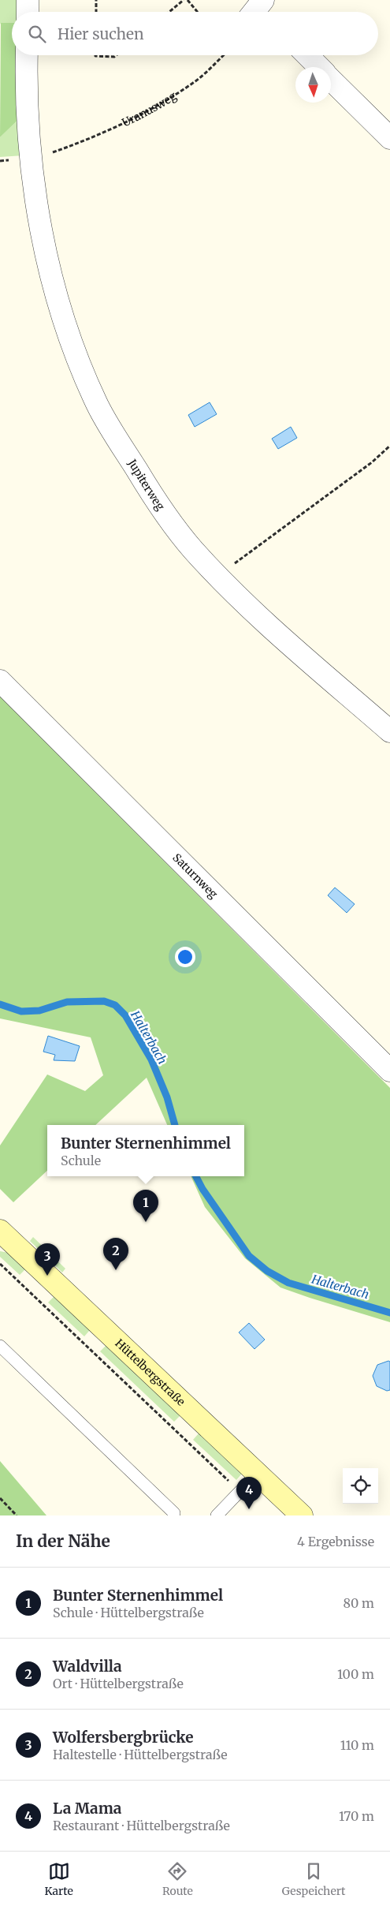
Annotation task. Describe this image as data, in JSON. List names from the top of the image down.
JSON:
{
  "streets": {
    "main road": ["Hüttelbergstraße"],
    "street": ["Jupiterweg", "Saturnweg"],
    "path": ["Uranusweg"]
  },
  "water": ["Halterbach"],
  "north": "bottom",
  "page": {
    "search": "Hier suchen",
    "popup": ["Bunter Sternenhimmel", "Schule"],
    "pins": [
      "1",
      "2",
      "3",
      "4"
    ],
    "heading": ["In der Nähe", "4 Ergebnisse"],
    "list": [
      {
        "mark": "1",
        "name": "Bunter Sternenhimmel",
        "note": "Schule · Hüttelbergstraße",
        "value": "80 m"
      },
      {
        "mark": "2",
        "name": "Waldvilla",
        "note": "Ort · Hüttelbergstraße",
        "value": "100 m"
      },
      {
        "mark": "3",
        "name": "Wolfersbergbrücke",
        "note": "Haltestelle · Hüttelbergstraße",
        "value": "110 m"
      },
      {
        "mark": "4",
        "name": "La Mama",
        "note": "Restaurant · Hüttelbergstraße",
        "value": "170 m"
      }
    ],
    "nav": ["Karte", "Route", "Gespeichert"]
  }
}
